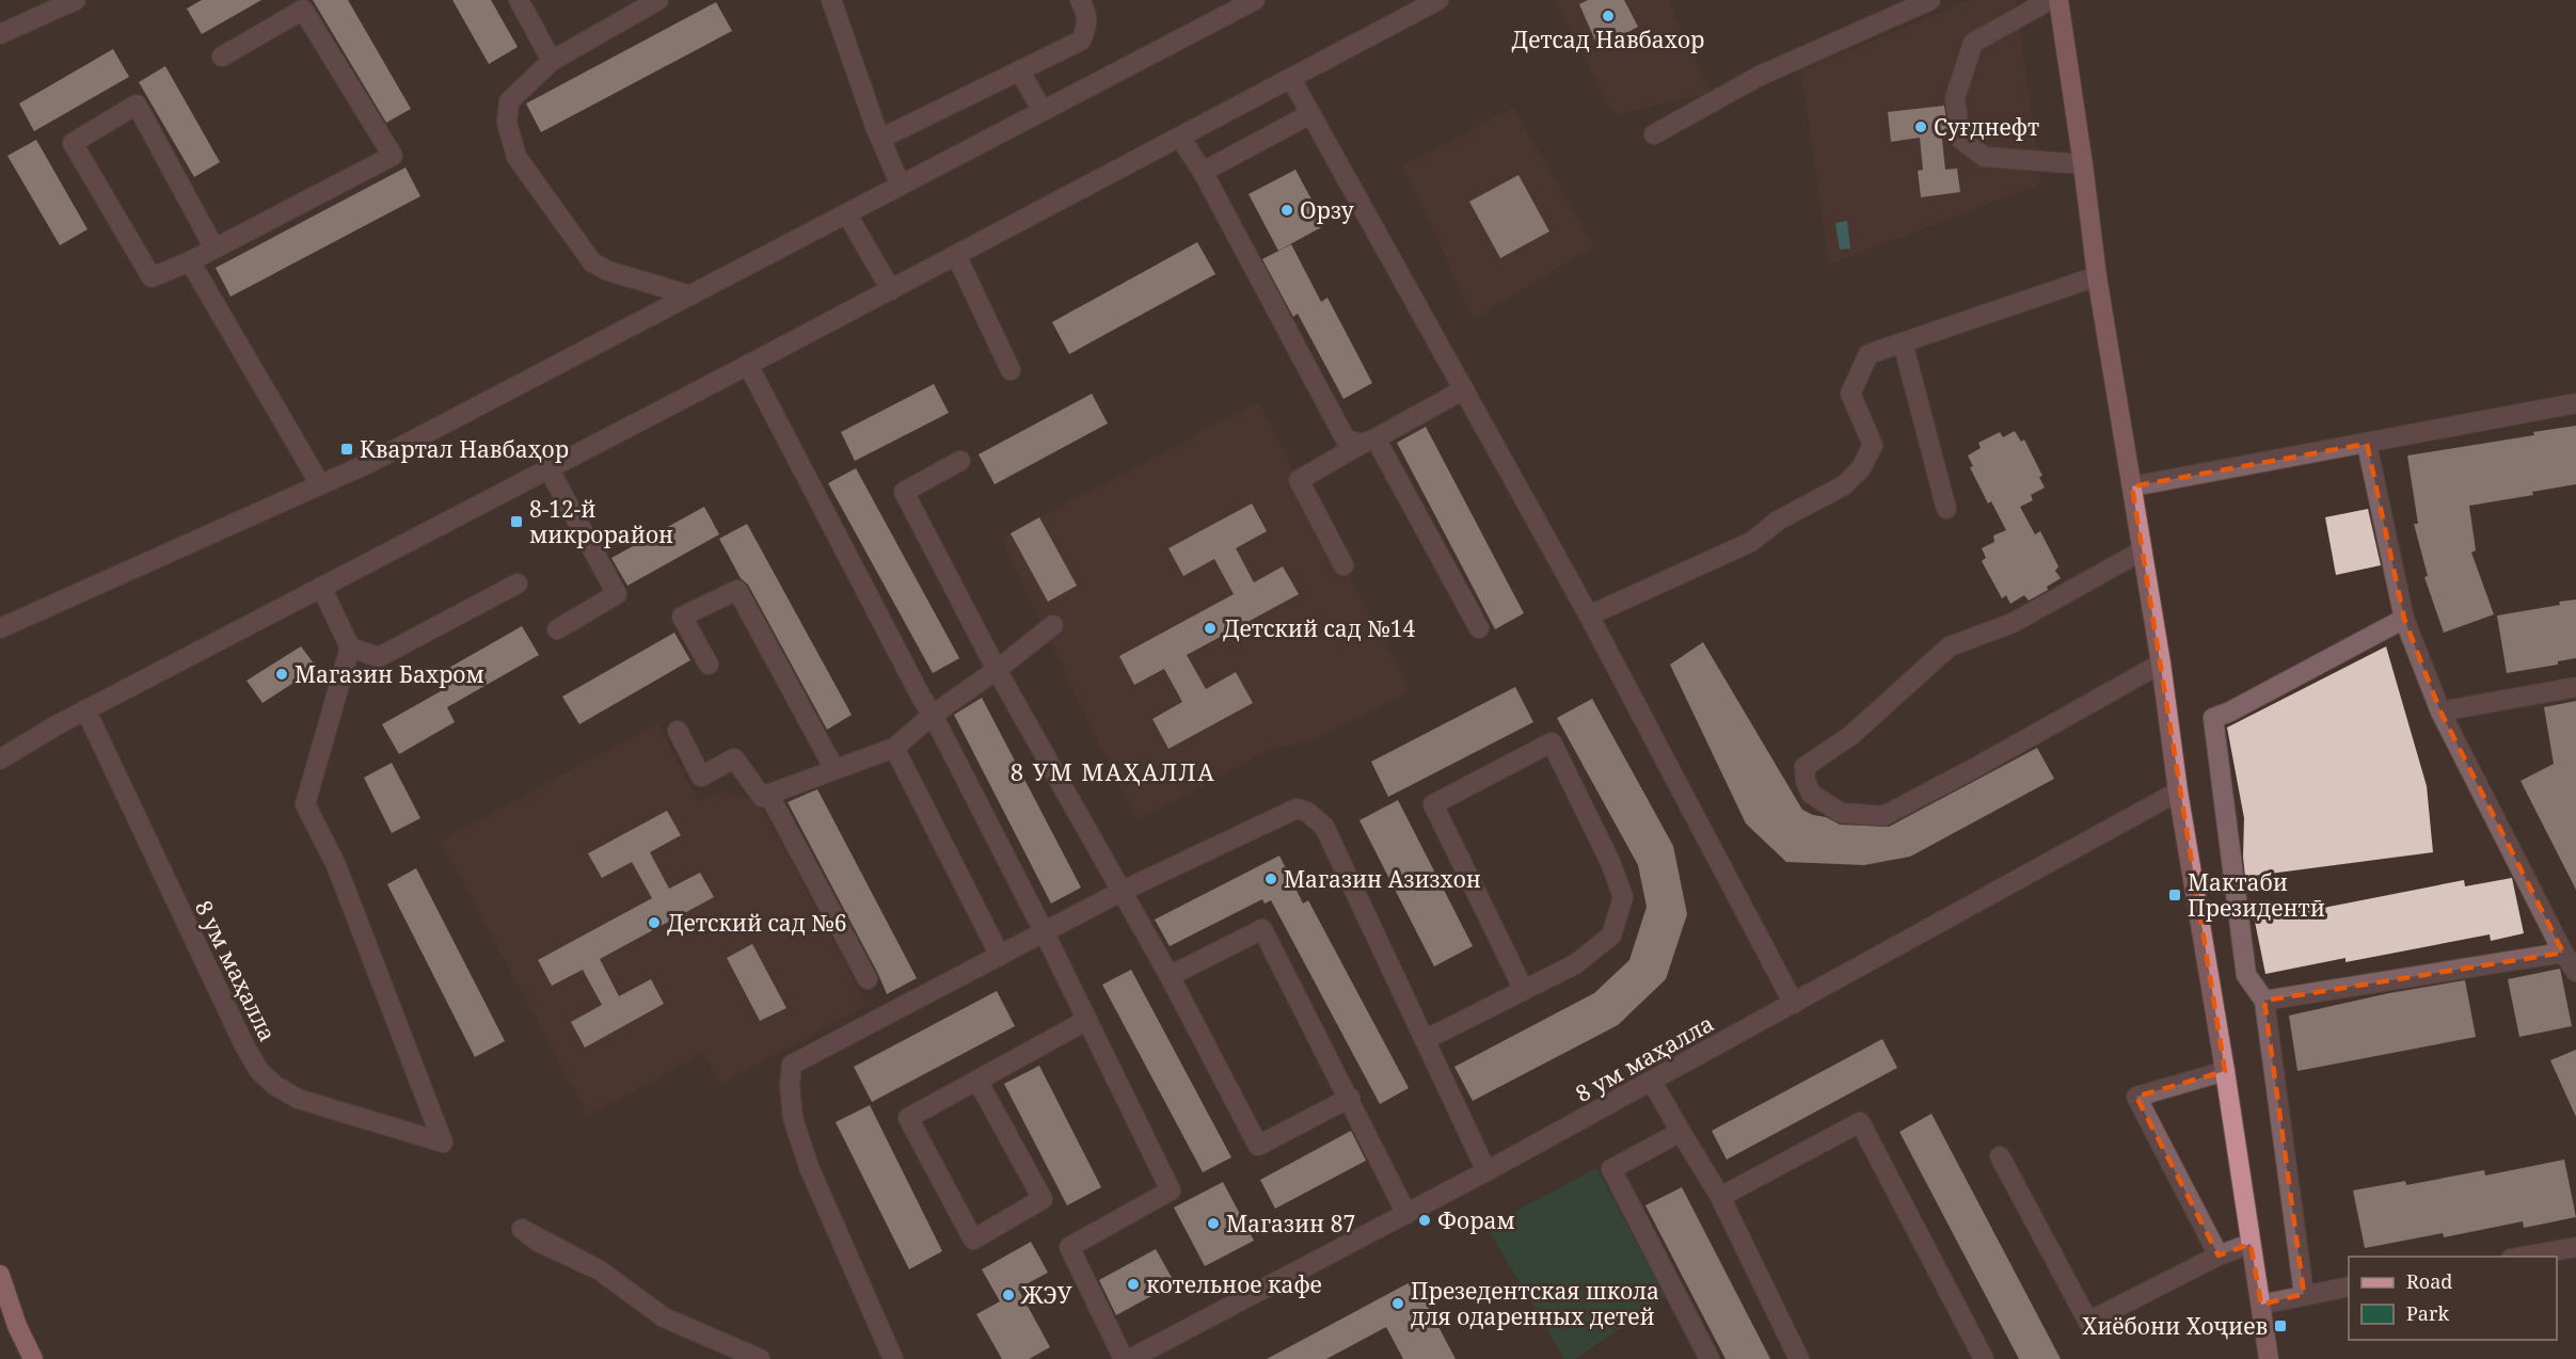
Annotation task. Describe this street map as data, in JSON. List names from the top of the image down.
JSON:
{
  "streets": {
    "street": ["8 ум маҳалла"]
  },
  "districts": ["8 УМ МАҲАЛЛА"],
  "places": {
    "other": [
      "Детсад Навбахор",
      "Суғднефт",
      "Орзу",
      "Детский сад №14",
      "Магазин Бахром",
      "Магазин Азизхон",
      "Детский сад №6",
      "Форам",
      "Магазин 87",
      "котельное кафе",
      "ЖЭУ",
      "Презедентская школа для одаренных детей"
    ],
    "transit": [
      "Квартал Навбаҳор",
      "8-12-й микрорайон",
      "Мактаби Президентӣ",
      "Хиёбони Хоҷиев"
    ]
  },
  "legend": ["Road", "Park"]
}
